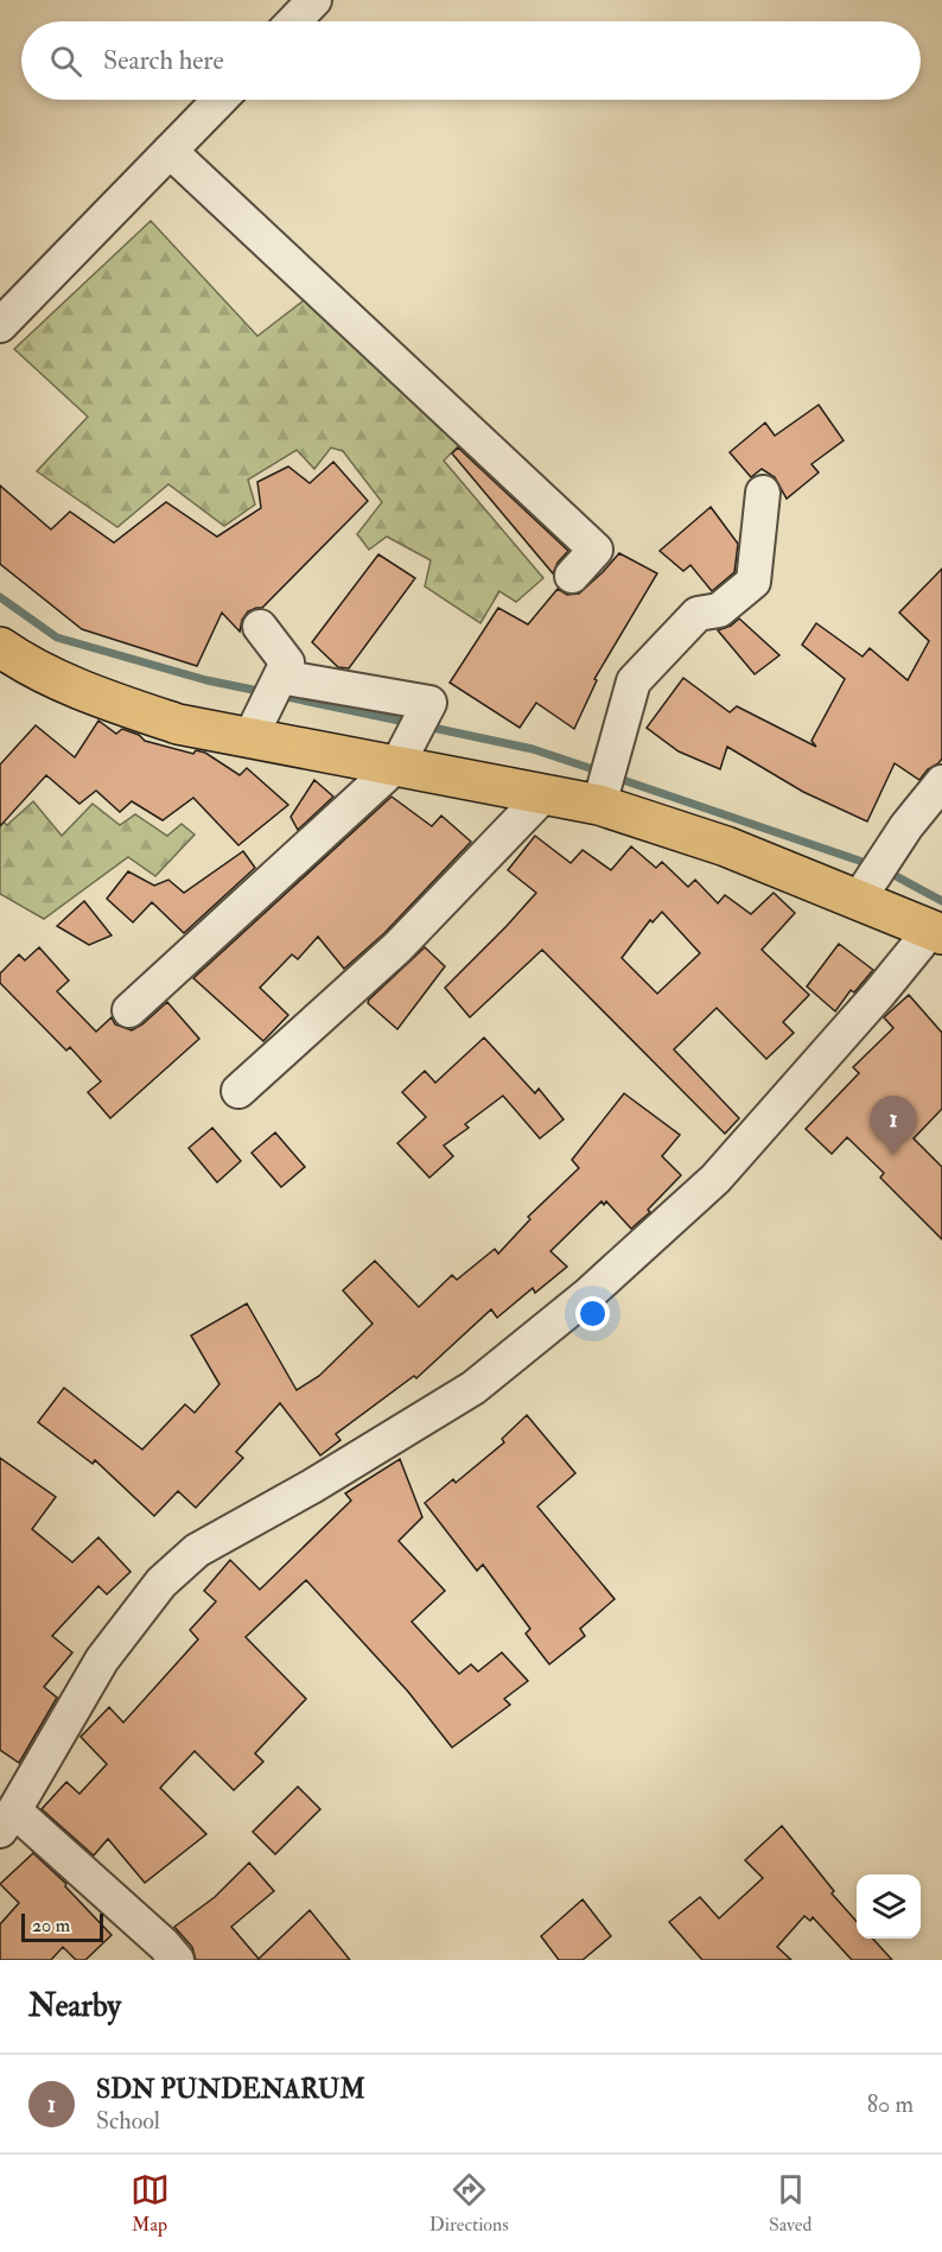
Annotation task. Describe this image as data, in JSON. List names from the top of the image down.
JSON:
{
  "scale_bar": "20 m",
  "page": {
    "search": "Search here",
    "pins": "1",
    "scale": "20 m",
    "heading": "Nearby",
    "list": [
      {
        "mark": "1",
        "name": "SDN PUNDENARUM",
        "note": "School",
        "value": "80 m"
      }
    ],
    "nav": ["Map", "Directions", "Saved"]
  }
}
